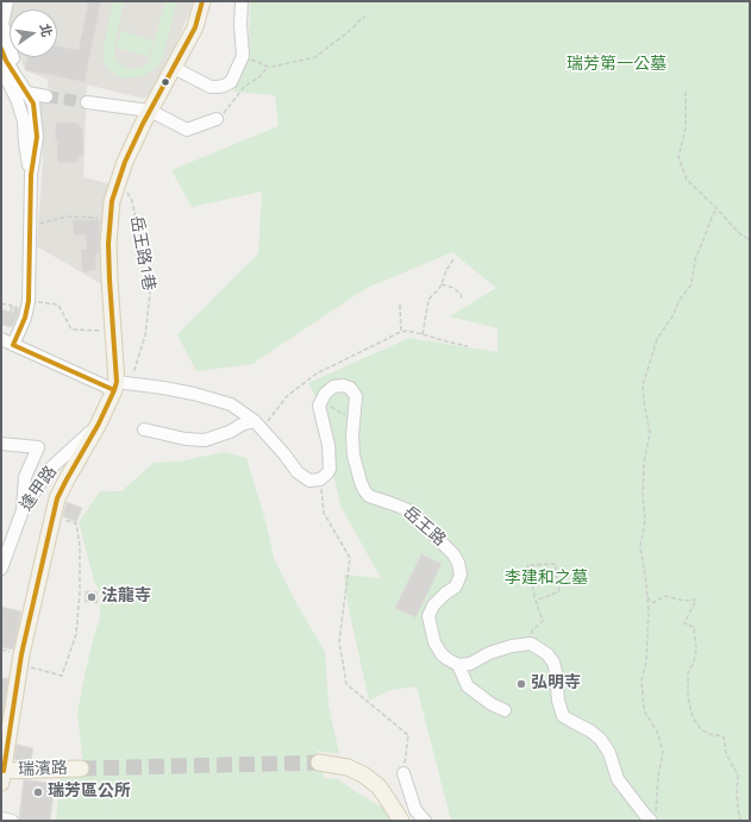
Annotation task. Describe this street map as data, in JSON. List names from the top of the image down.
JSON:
{
  "streets": {
    "main road": ["逢甲路", "瑞濱路"],
    "street": ["岳王路"],
    "path": ["岳王路1巷"]
  },
  "crossings": [
    ["岳王路1巷", "逢甲路"],
    ["逢甲路", "瑞濱路"]
  ],
  "parks": ["瑞芳第一公墓", "李建和之墓"],
  "places": ["法龍寺", "弘明寺", "瑞芳區公所"],
  "north": "right"
}
